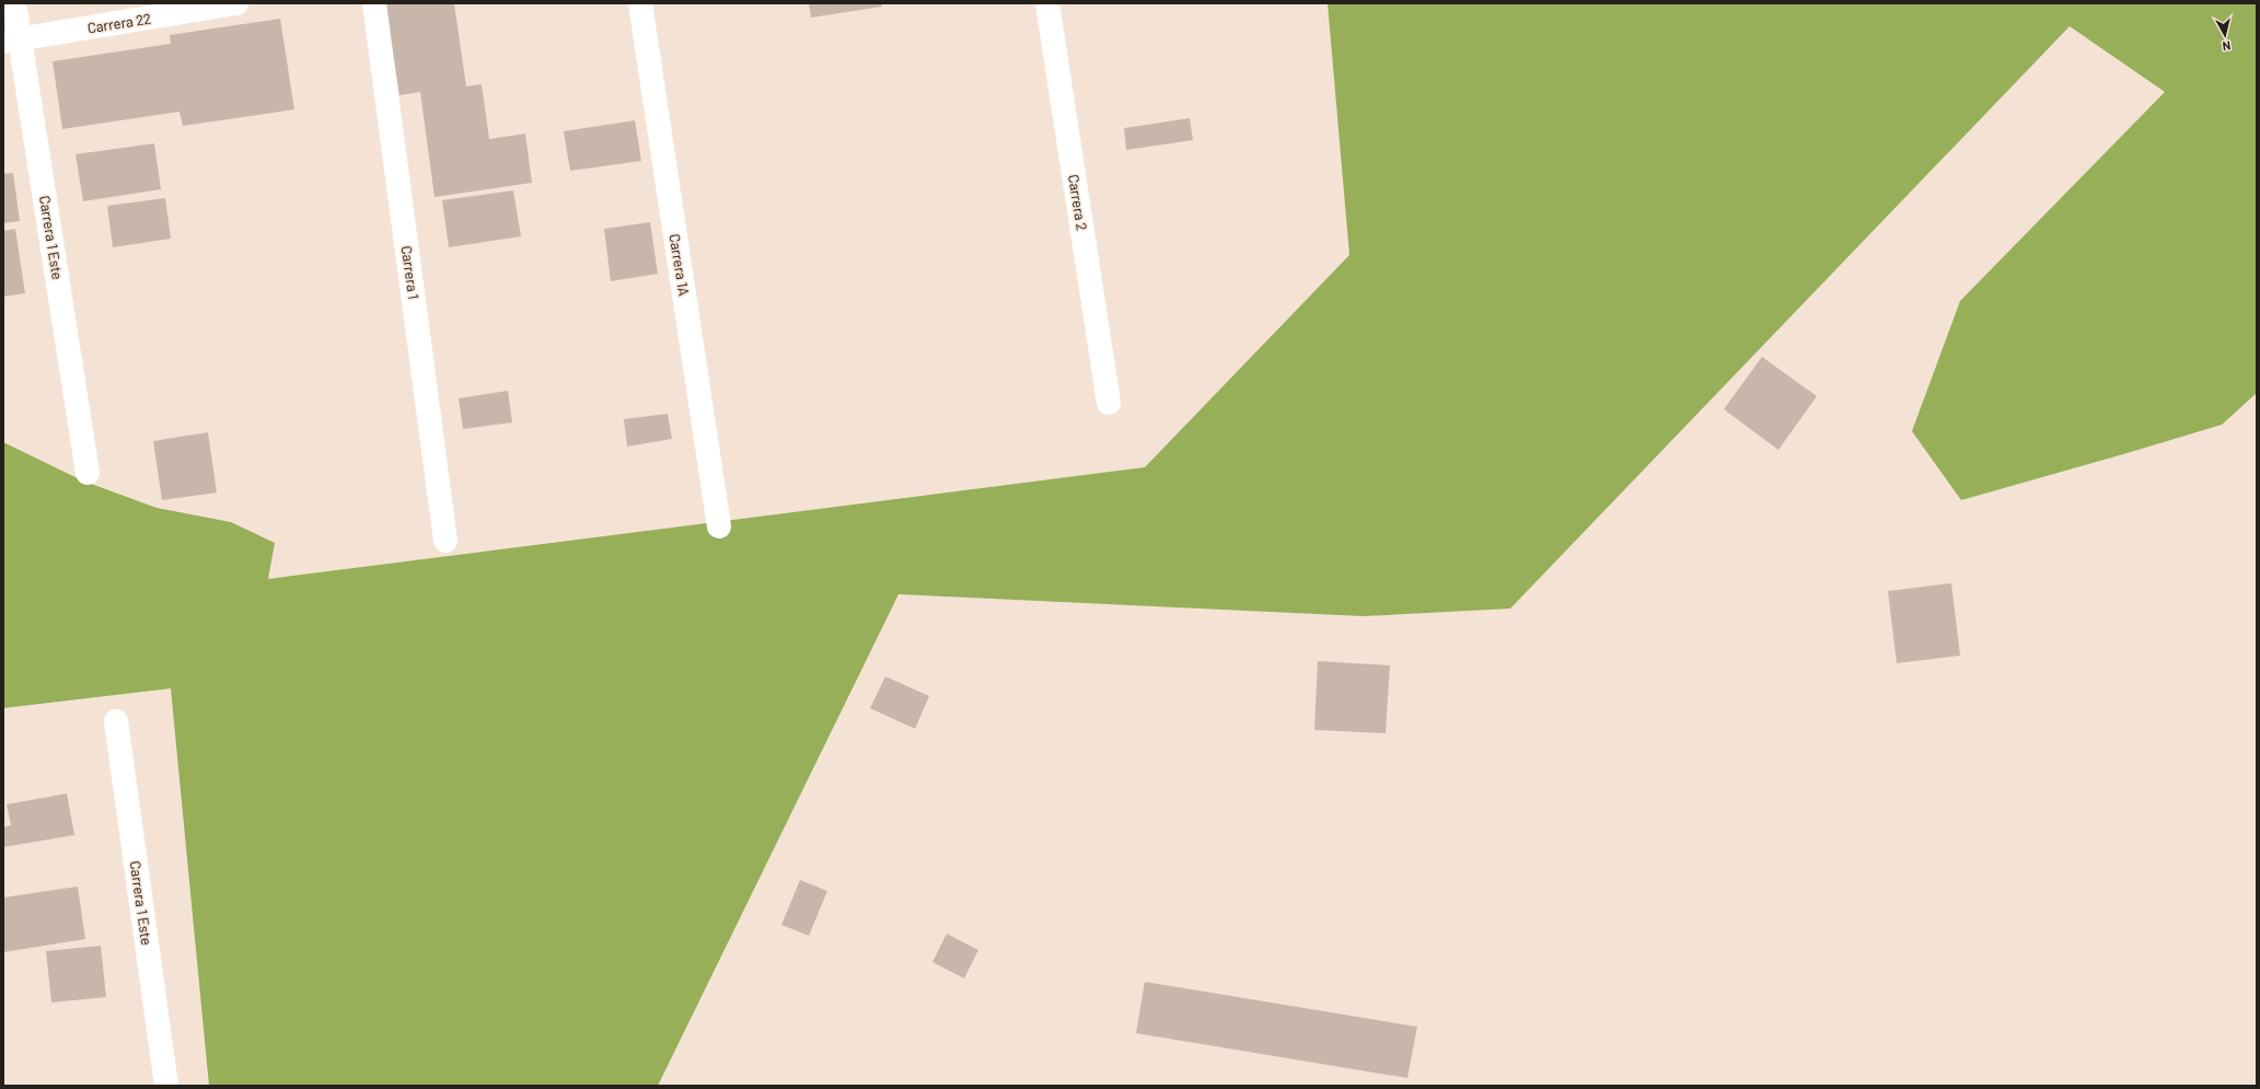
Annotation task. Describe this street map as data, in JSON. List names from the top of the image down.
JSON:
{
  "streets": {
    "street": [
      "Carrera 22",
      "Carrera 2",
      "Carrera 1 Este",
      "Carrera 1A",
      "Carrera 1"
    ]
  },
  "crossings": [
    ["Carrera 22", "Carrera 1 Este"]
  ],
  "north": "bottom"
}
